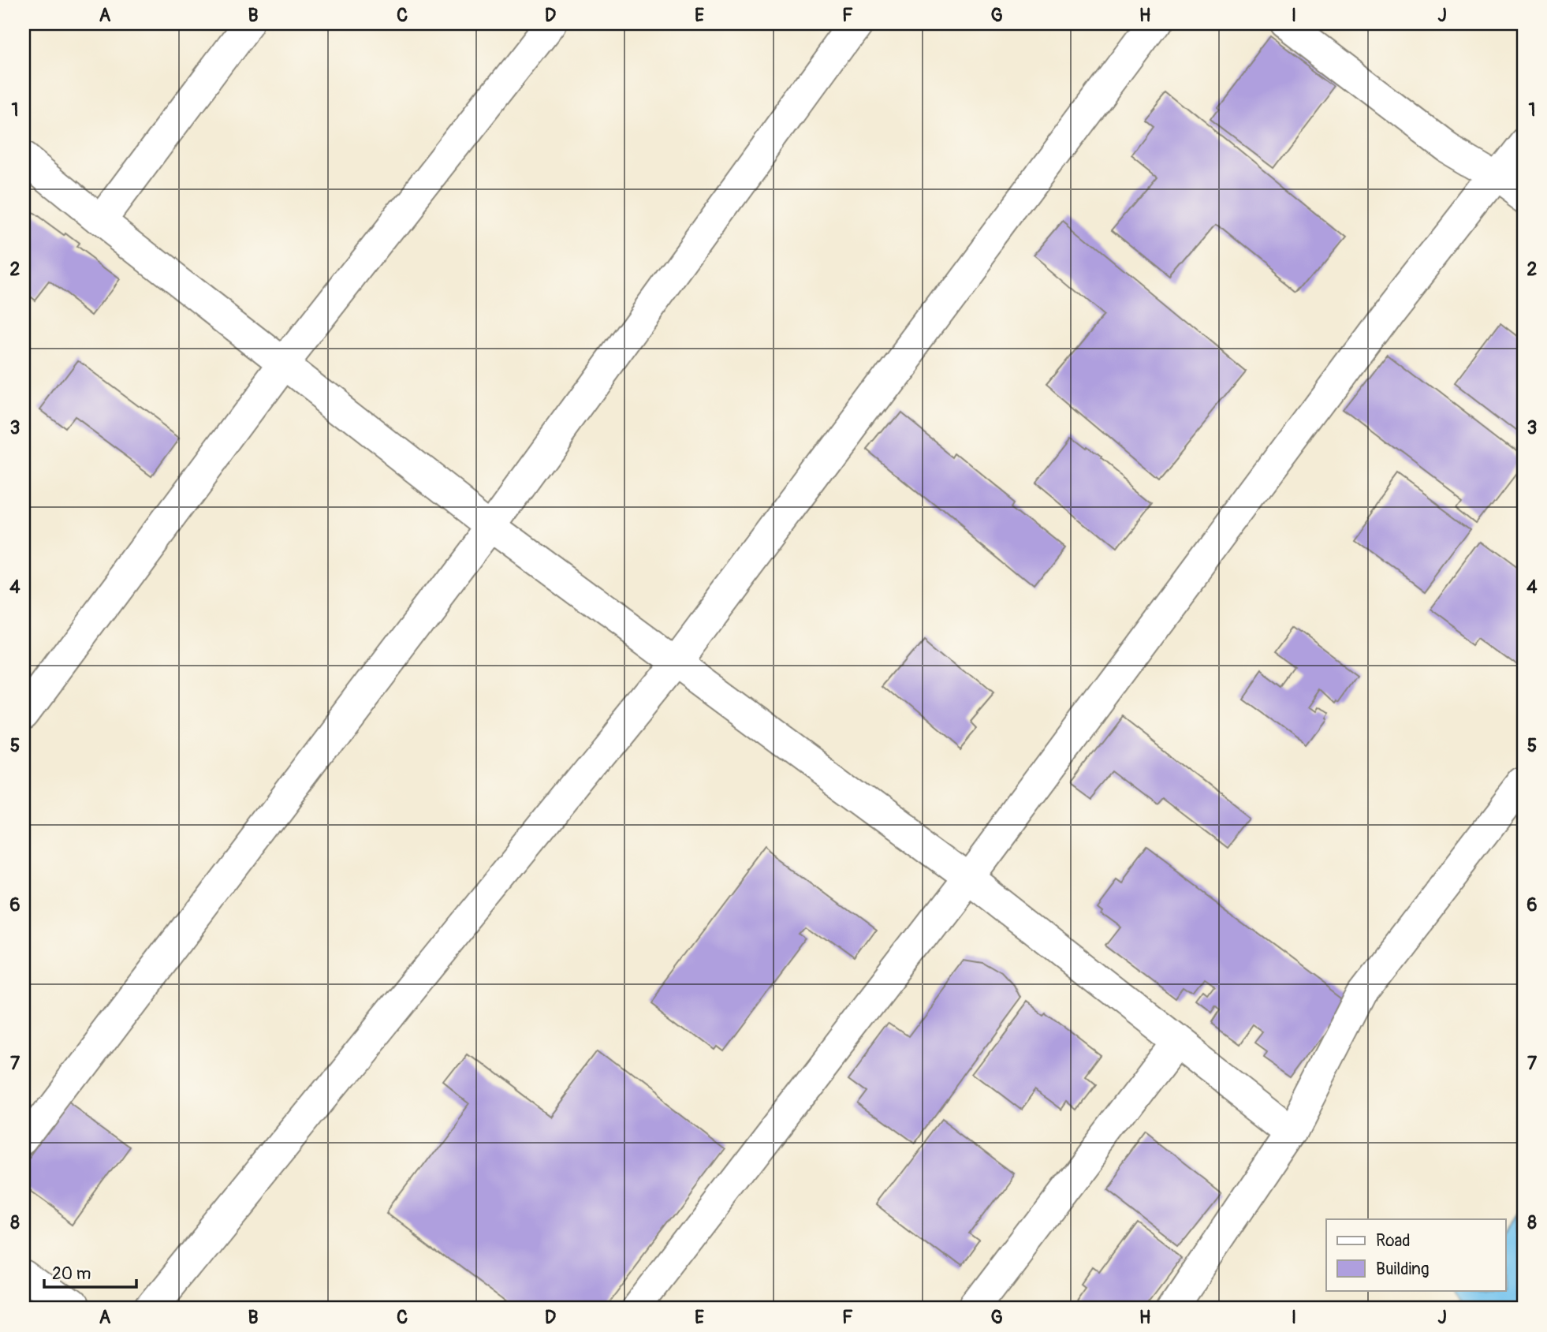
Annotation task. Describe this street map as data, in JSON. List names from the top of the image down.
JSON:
{
  "legend": ["Road", "Building"],
  "scale_bar": "20 m",
  "grid": {
    "columns": [
      "A",
      "B",
      "C",
      "D",
      "E",
      "F",
      "G",
      "H",
      "I",
      "J"
    ],
    "rows": [
      "1",
      "2",
      "3",
      "4",
      "5",
      "6",
      "7",
      "8"
    ]
  }
}
